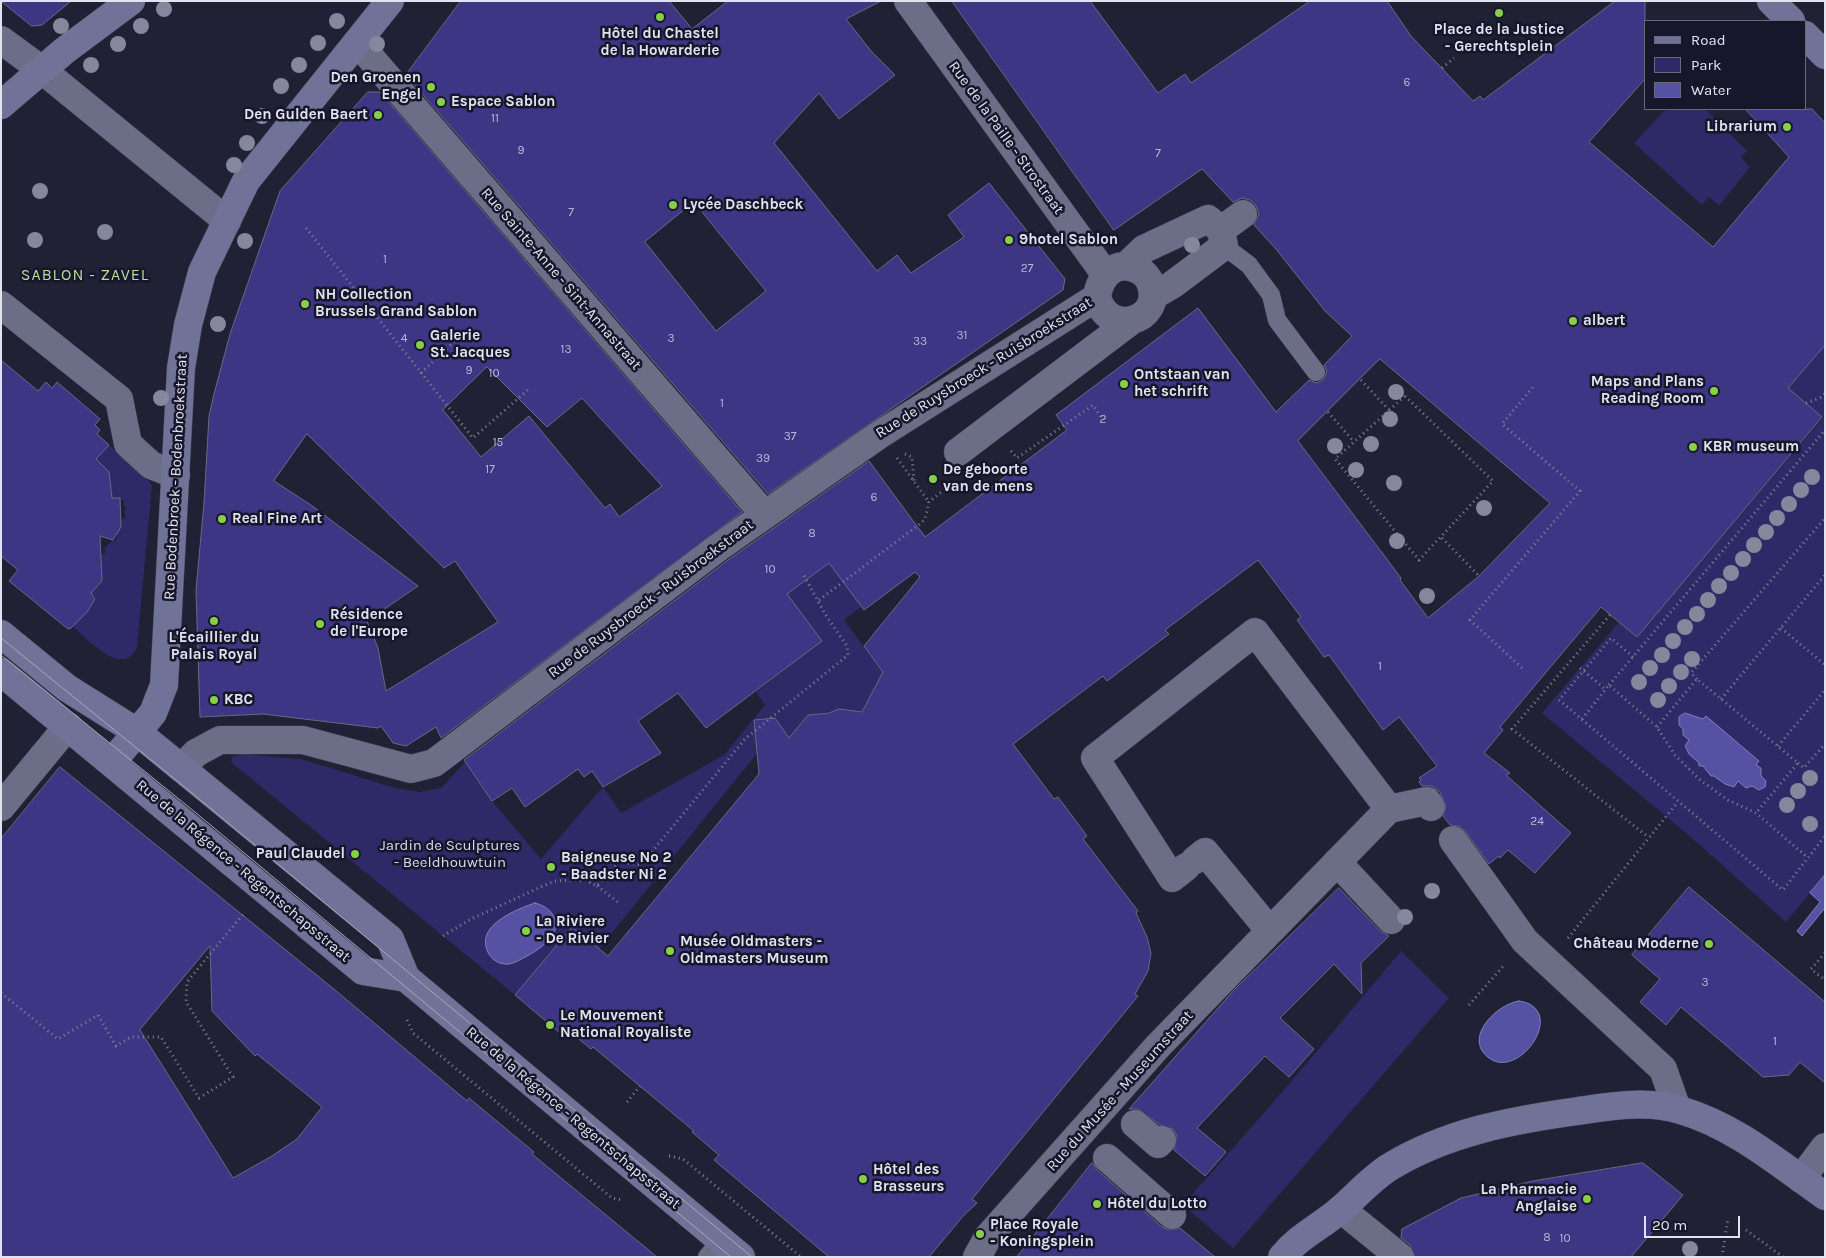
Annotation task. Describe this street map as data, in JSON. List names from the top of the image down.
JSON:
{
  "streets": {
    "street": [
      "Rue de la Paille - Strostraat",
      "Rue Sainte-Anne - Sint-Annastraat",
      "Rue de Ruysbroeck - Ruisbroekstraat",
      "Rue Bodenbroek - Bodenbroekstraat",
      "Rue de la Régence - Regentschapsstraat",
      "Rue du Musée - Museumstraat"
    ]
  },
  "crossings": [
    ["Rue de la Paille - Strostraat", "Rue de Ruysbroeck - Ruisbroekstraat"],
    ["Rue Sainte-Anne - Sint-Annastraat", "Rue de Ruysbroeck - Ruisbroekstraat"],
    ["Rue Sainte-Anne - Sint-Annastraat", "Rue Bodenbroek - Bodenbroekstraat"],
    ["Rue de Ruysbroeck - Ruisbroekstraat", "Rue de la Régence - Regentschapsstraat"],
    ["Rue Bodenbroek - Bodenbroekstraat", "Rue de la Régence - Regentschapsstraat"]
  ],
  "districts": ["SABLON - ZAVEL"],
  "parks": ["Jardin de Sculptures - Beeldhouwtuin"],
  "places": [
    "Place de la Justice - Gerechtsplein",
    "Hôtel du Chastel de la Howarderie",
    "Den Groenen Engel",
    "Espace Sablon",
    "Den Gulden Baert",
    "Librarium",
    "Lycée Daschbeck",
    "9hotel Sablon",
    "NH Collection Brussels Grand Sablon",
    "albert",
    "Galerie St. Jacques",
    "Ontstaan van het schrift",
    "Maps and Plans Reading Room",
    "KBR museum",
    "De geboorte van de mens",
    "Real Fine Art",
    "L'Écaillier du Palais Royal",
    "Résidence de l'Europe",
    "KBC",
    "Paul Claudel",
    "Baigneuse No 2 - Baadster Ni 2",
    "La Riviere - De Rivier",
    "Château Moderne",
    "Musée Oldmasters - Oldmasters Museum",
    "Le Mouvement National Royaliste",
    "Hôtel des Brasseurs",
    "La Pharmacie Anglaise",
    "Hôtel du Lotto",
    "Place Royale - Koningsplein"
  ],
  "house_numbers": [
    "6",
    "11",
    "9",
    "7",
    "7",
    "1",
    "27",
    "31",
    "4",
    "3",
    "33",
    "13",
    "9",
    "10",
    "1",
    "2",
    "37",
    "15",
    "39",
    "17",
    "6",
    "8",
    "10",
    "1",
    "24",
    "3",
    "1",
    "8",
    "10"
  ],
  "legend": ["Road", "Park", "Water"],
  "scale_bar": "20 m"
}
